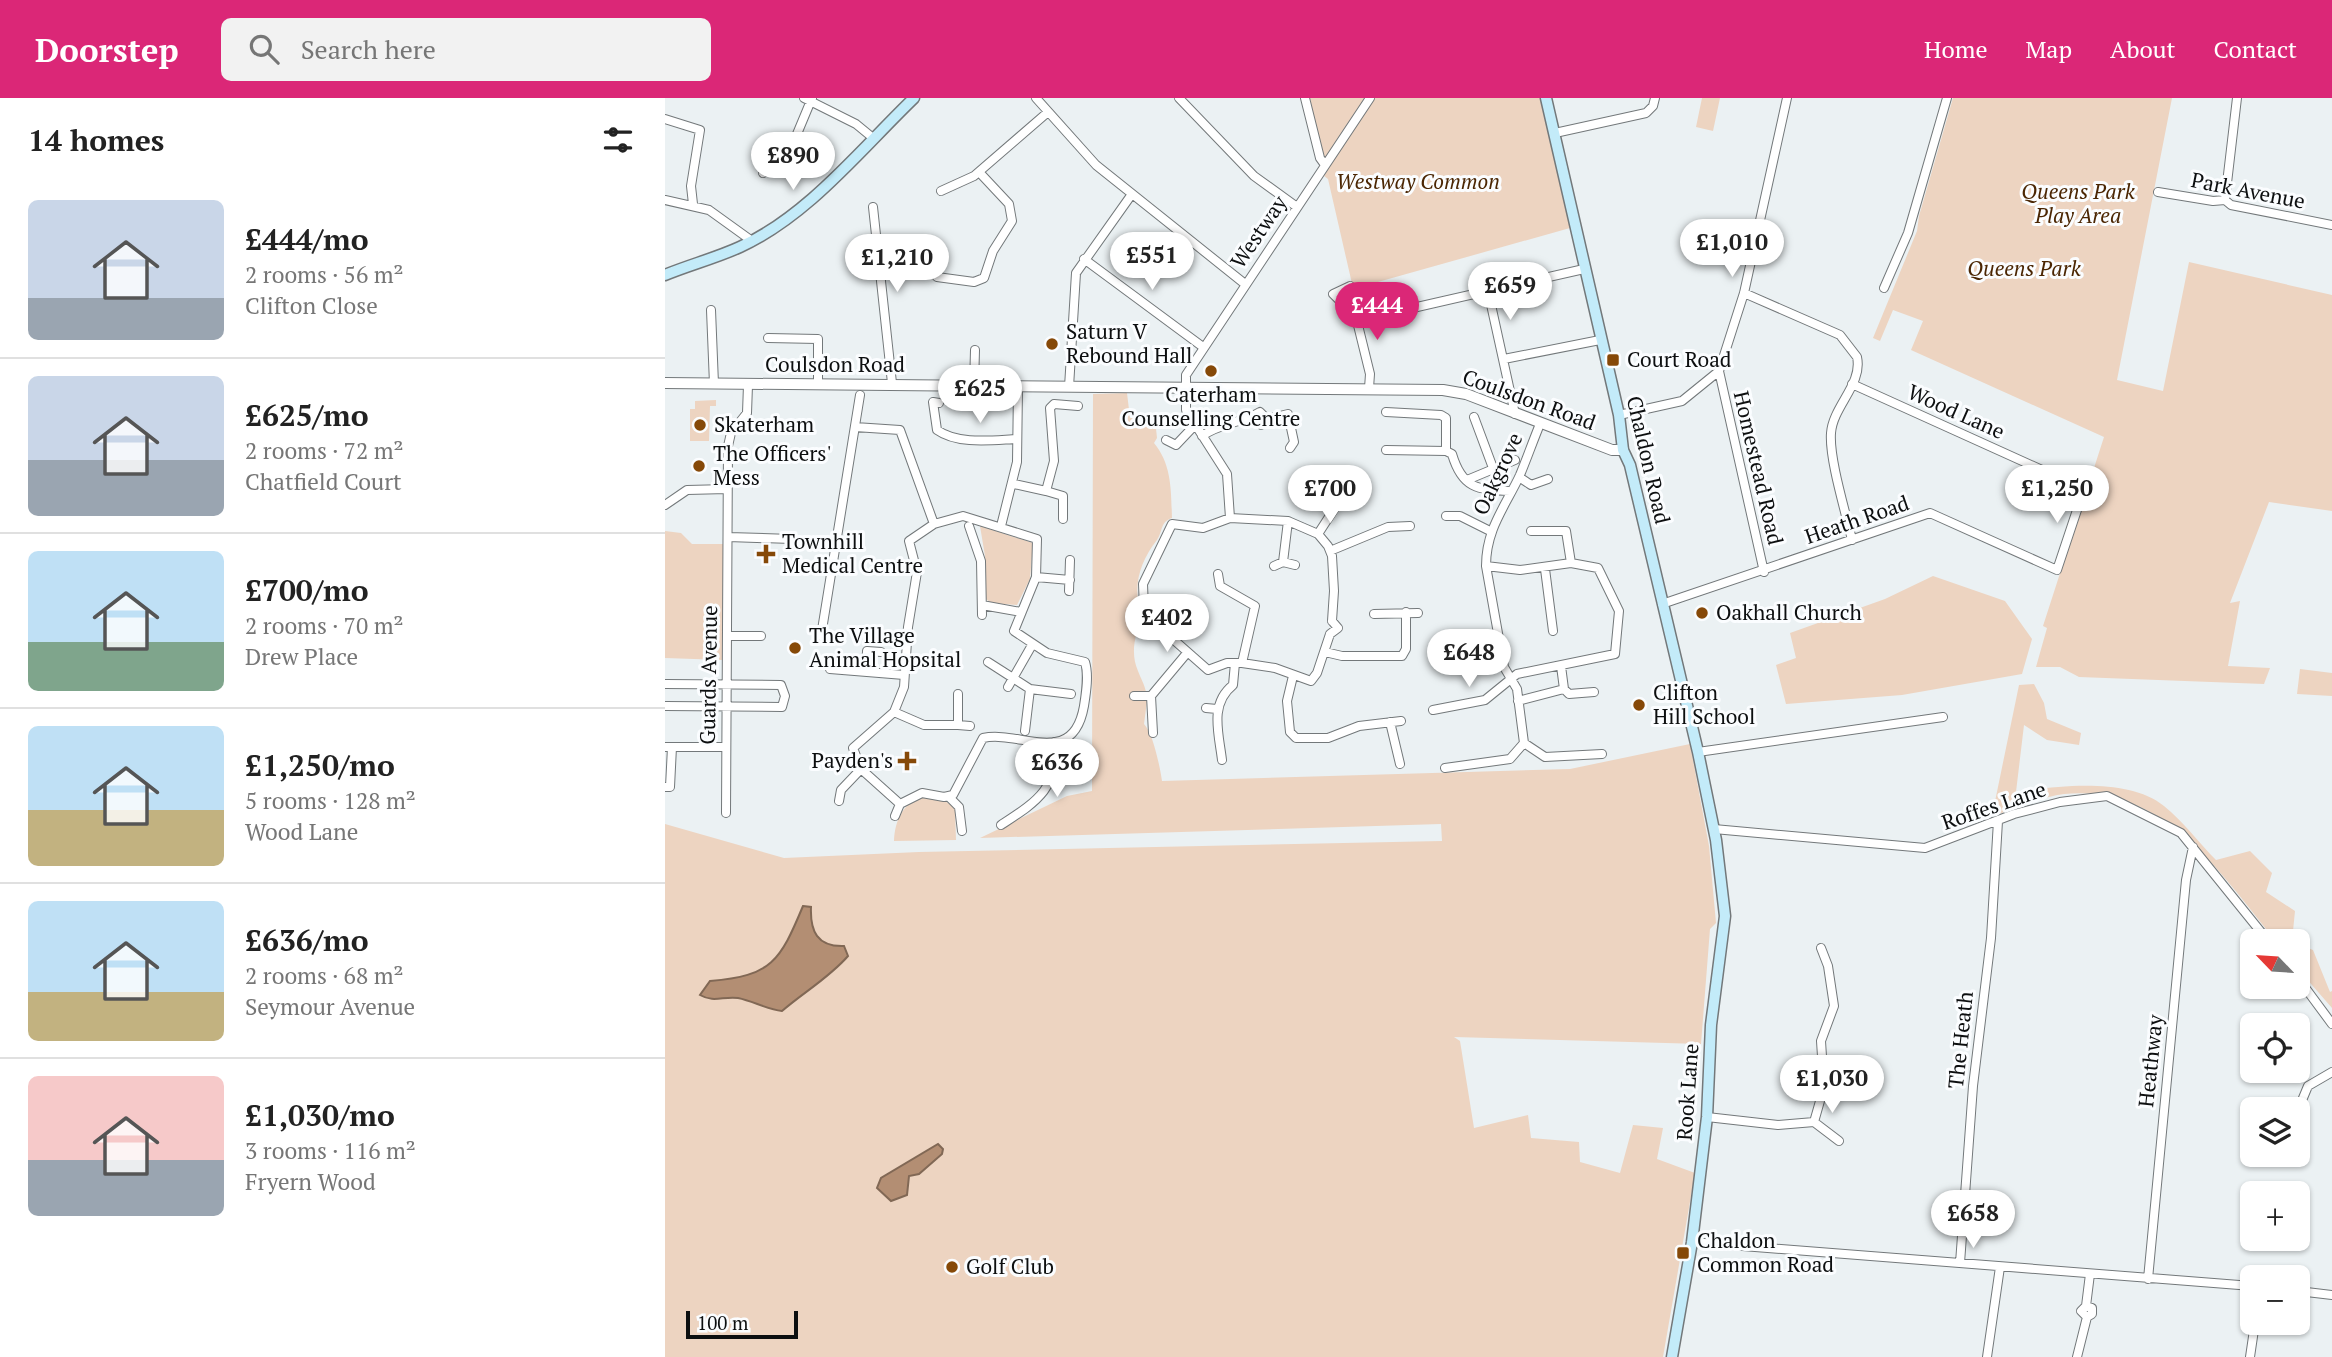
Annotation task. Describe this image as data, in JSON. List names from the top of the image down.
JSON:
{
  "streets": {
    "main road": ["Chaldon Road", "Rook Lane"],
    "street": [
      "Park Avenue",
      "Westway",
      "Coulsdon Road",
      "Wood Lane",
      "Homestead Road",
      "Oakgrove",
      "Heath Road",
      "Guards Avenue",
      "Roffes Lane",
      "The Heath",
      "Heathway"
    ]
  },
  "crossings": [
    ["Westway", "Coulsdon Road"],
    ["Coulsdon Road", "Chaldon Road"],
    ["Coulsdon Road", "Oakgrove"],
    ["Coulsdon Road", "Guards Avenue"],
    ["Wood Lane", "Heath Road"],
    ["Chaldon Road", "Heath Road"],
    ["Chaldon Road", "Roffes Lane"],
    ["Chaldon Road", "Rook Lane"],
    ["Homestead Road", "Heath Road"],
    ["Roffes Lane", "The Heath"],
    ["Roffes Lane", "Heathway"],
    ["Roffes Lane", "Rook Lane"]
  ],
  "parks": ["Westway Common", "Queens Park Play Area", "Queens Park"],
  "places": {
    "other": [
      "Saturn V Rebound Hall",
      "Caterham Counselling Centre",
      "Skaterham",
      "The Officers' Mess",
      "Oakhall Church",
      "The Village Animal Hopsital",
      "Clifton Hill School",
      "Golf Club"
    ],
    "transit": ["Court Road", "Chaldon Common Road"],
    "health": ["Townhill Medical Centre", "Payden's"]
  },
  "scale_bar": "100 m",
  "north": "top left",
  "page": {
    "header": "Doorstep",
    "search": "Search here",
    "nav": [
      "Home",
      "Map",
      "About",
      "Contact"
    ],
    "heading": "14 homes",
    "price": [
      "£890",
      "£1,010",
      "£551",
      "£1,210",
      "£659",
      "£444",
      "£625",
      "£700",
      "£1,250",
      "£402",
      "£648",
      "£636",
      "£1,030",
      "£658"
    ],
    "list": [
      {
        "name": "£444/mo",
        "note": "2 rooms · 56 m² · Clifton Close"
      },
      {
        "name": "£625/mo",
        "note": "2 rooms · 72 m² · Chatfield Court"
      },
      {
        "name": "£700/mo",
        "note": "2 rooms · 70 m² · Drew Place"
      },
      {
        "name": "£1,250/mo",
        "note": "5 rooms · 128 m² · Wood Lane"
      },
      {
        "name": "£636/mo",
        "note": "2 rooms · 68 m² · Seymour Avenue"
      },
      {
        "name": "£1,030/mo",
        "note": "3 rooms · 116 m² · Fryern Wood"
      }
    ],
    "map_buttons": ["+", "−"],
    "scale": "100 m"
  }
}
